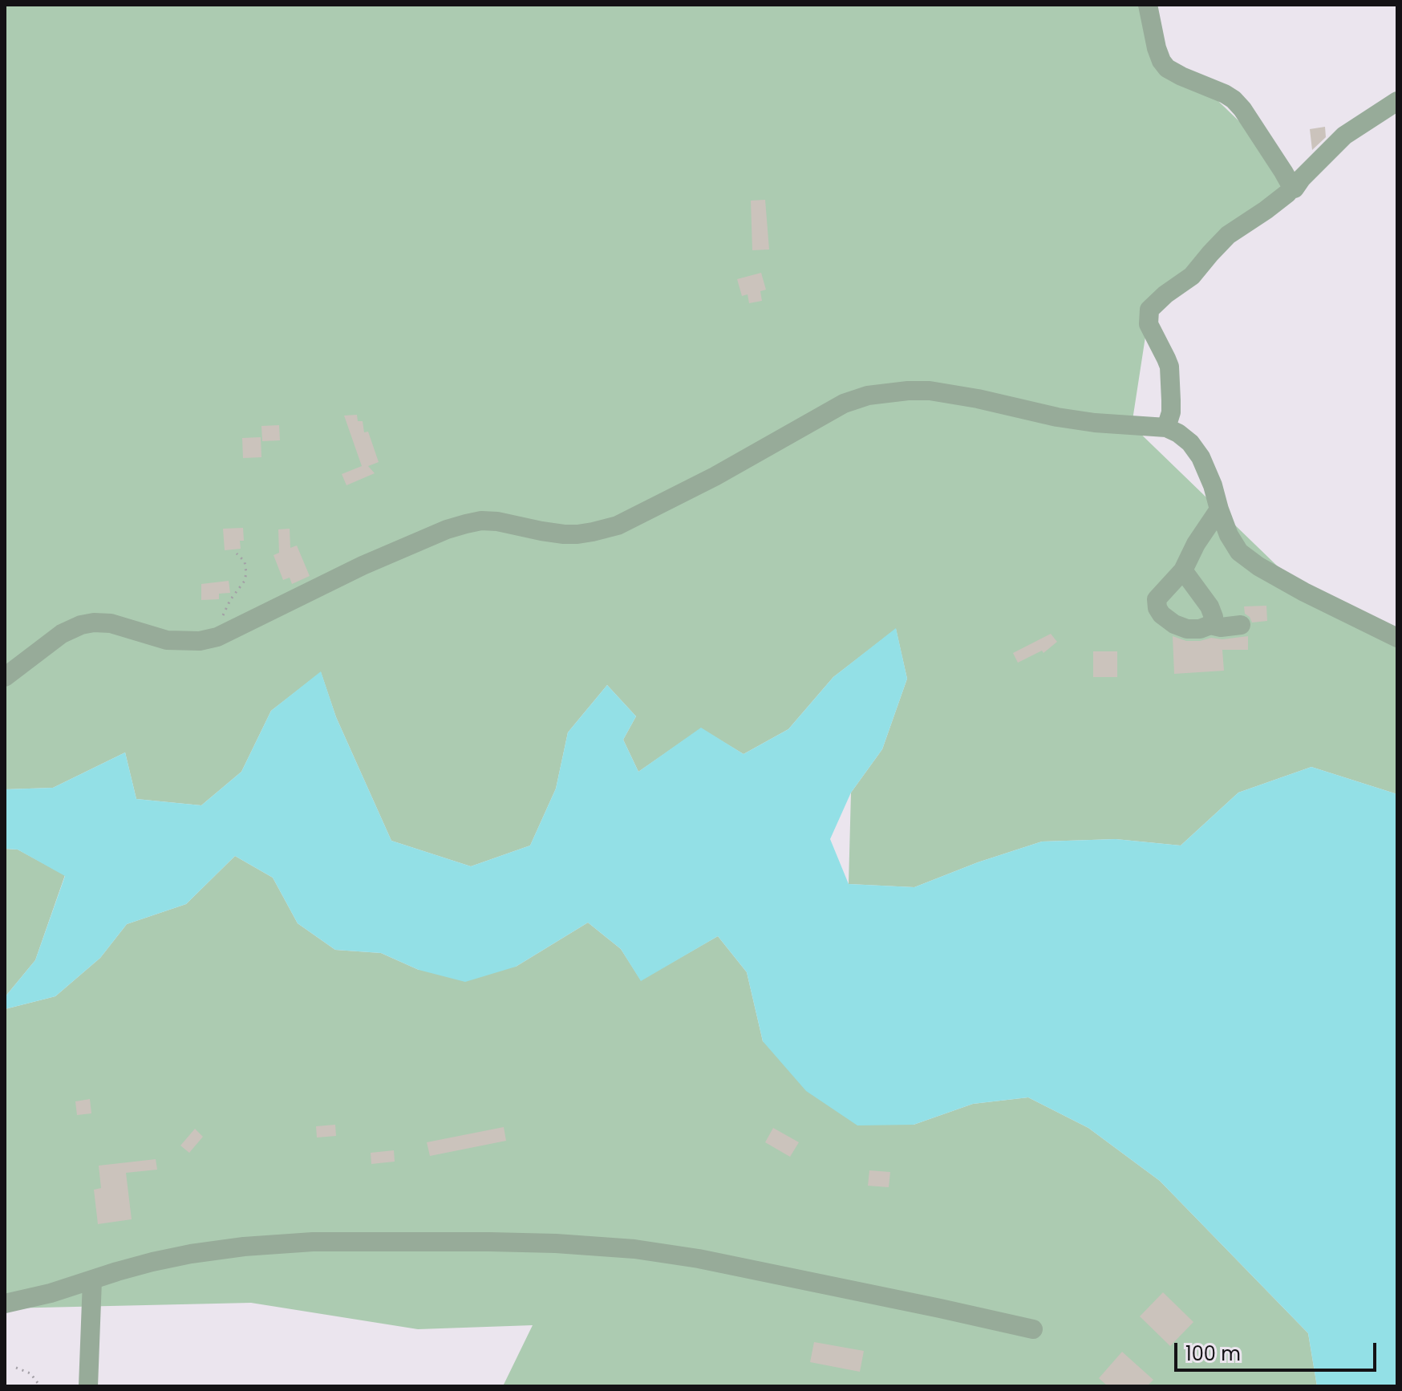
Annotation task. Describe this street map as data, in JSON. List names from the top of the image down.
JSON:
{
  "scale_bar": "100 m"
}
